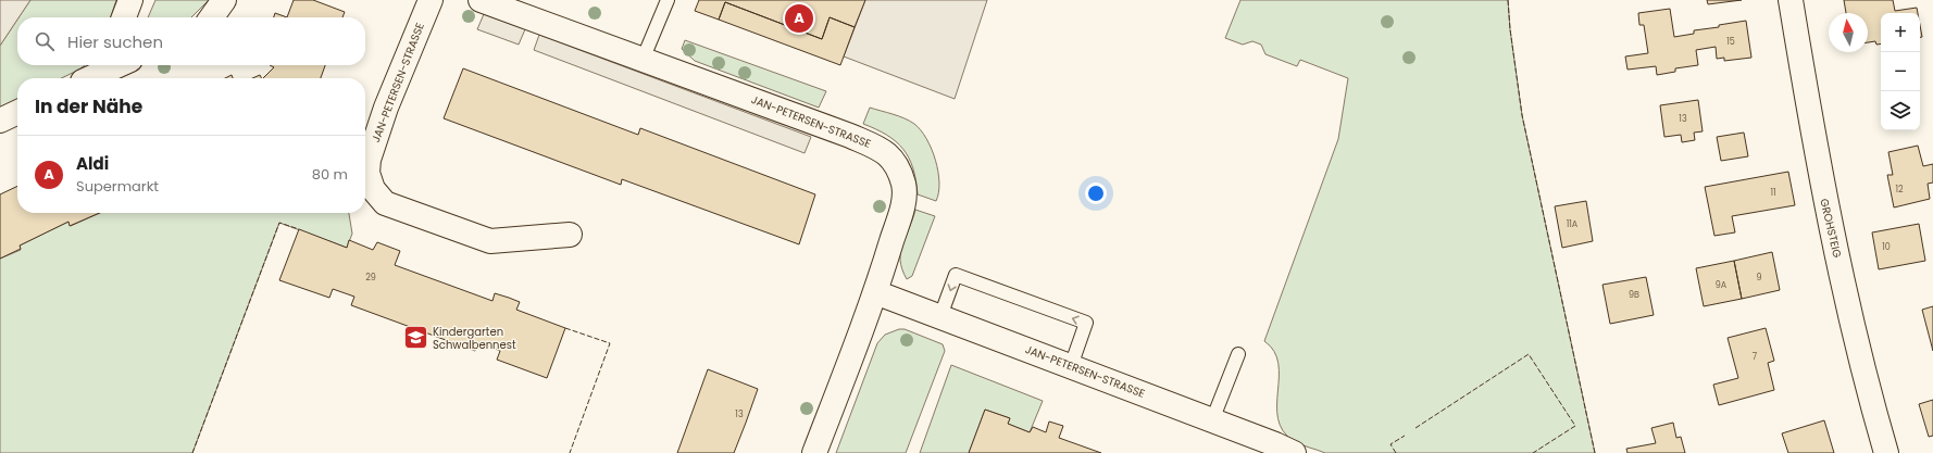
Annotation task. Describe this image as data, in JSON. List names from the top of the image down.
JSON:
{
  "streets": {
    "street": ["JAN-PETERSEN-STRASSE", "GROHSTEIG"]
  },
  "places": {
    "school or university": ["Kindergarten Schwalbennest"]
  },
  "house_numbers": [
    "15",
    "13",
    "12",
    "11",
    "11A",
    "10",
    "29",
    "9",
    "9A",
    "9B",
    "7",
    "13"
  ],
  "north": "top",
  "page": {
    "pins": "A",
    "map_buttons": ["+", "−"],
    "search": "Hier suchen",
    "heading": "In der Nähe",
    "list": [
      {
        "mark": "A",
        "name": "Aldi",
        "note": "Supermarkt",
        "value": "80 m"
      }
    ]
  }
}
